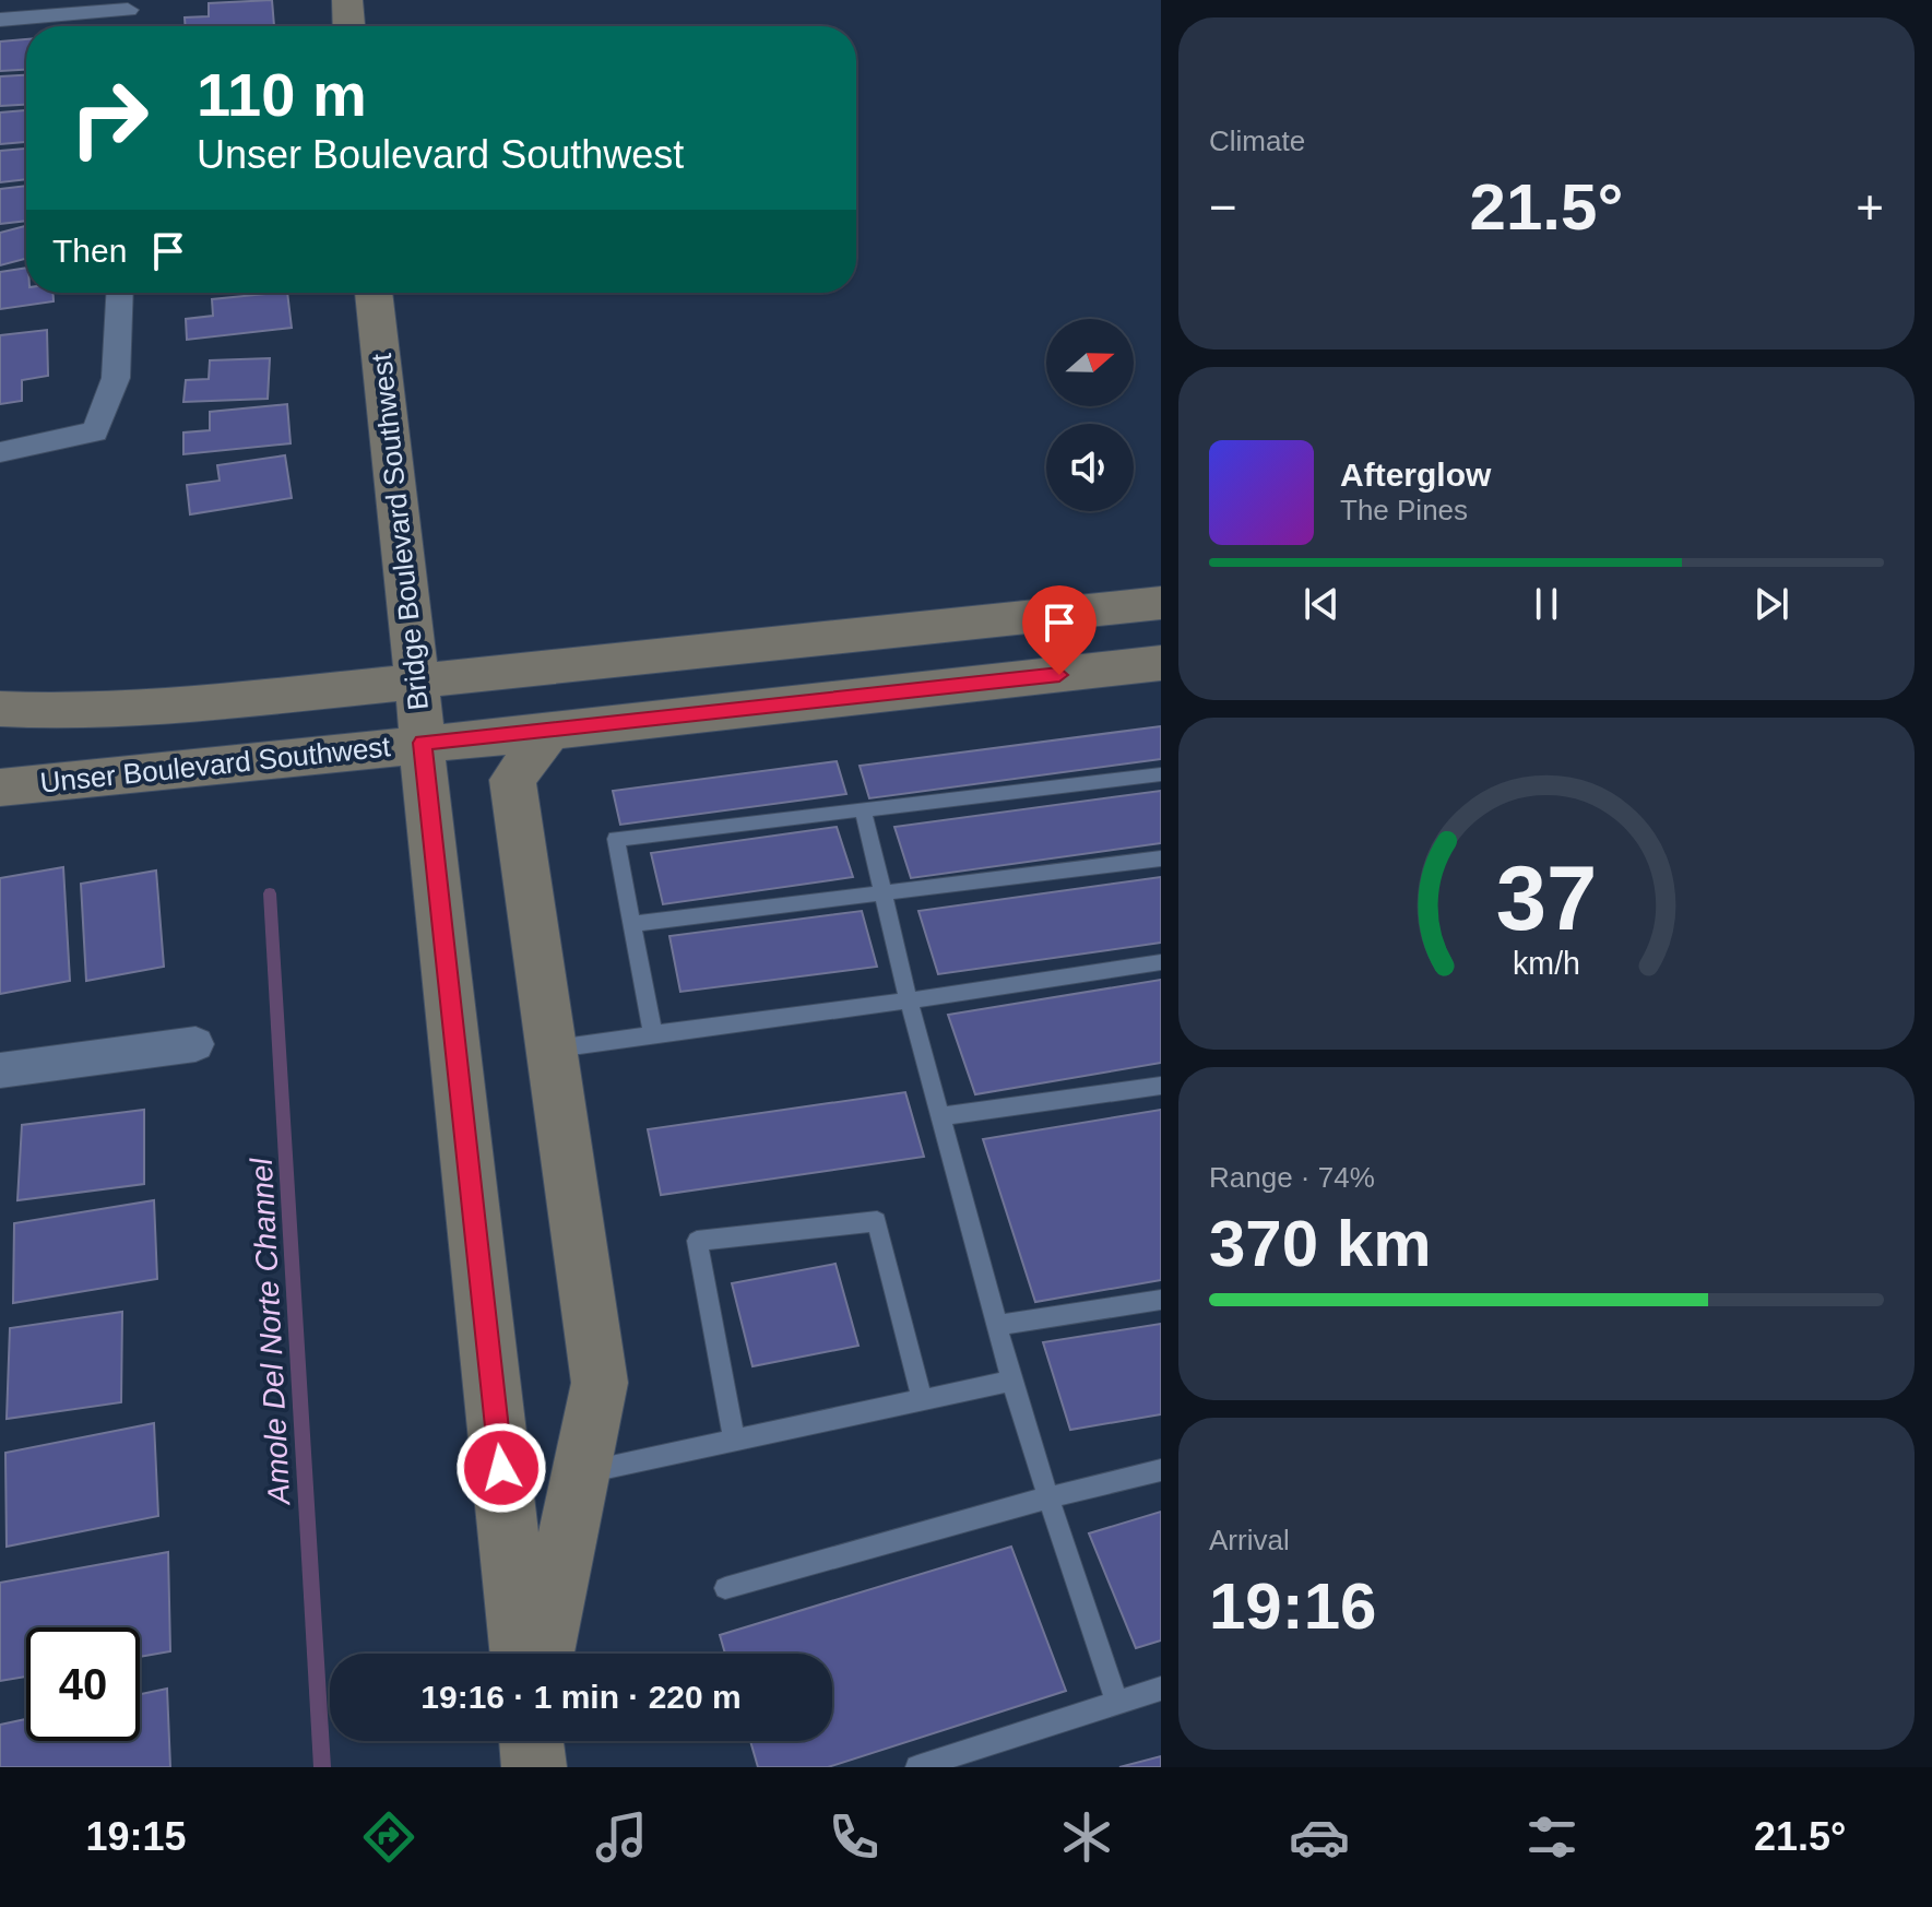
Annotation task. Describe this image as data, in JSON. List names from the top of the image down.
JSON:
{
  "streets": {
    "street": ["Bridge Boulevard Southwest", "Unser Boulevard Southwest"]
  },
  "crossings": [
    ["Bridge Boulevard Southwest", "Unser Boulevard Southwest"]
  ],
  "water": ["Amole Del Norte Channel"],
  "north": "right",
  "page": {
    "tile": [
      "Climate",
      ["Range · 74%", "370 km"],
      ["Arrival", "19:16"]
    ],
    "turn": ["110 m", "Unser Boulevard Southwest"],
    "heat": ["−", "21.5°", "+"],
    "then": "Then",
    "song": ["Afterglow", "The Pines"],
    "limit": "40",
    "trip": "19:16 · 1 min · 220 m",
    "tabs": ["19:15", "21.5°"],
    "gauge": ["37", "km/h"]
  }
}
